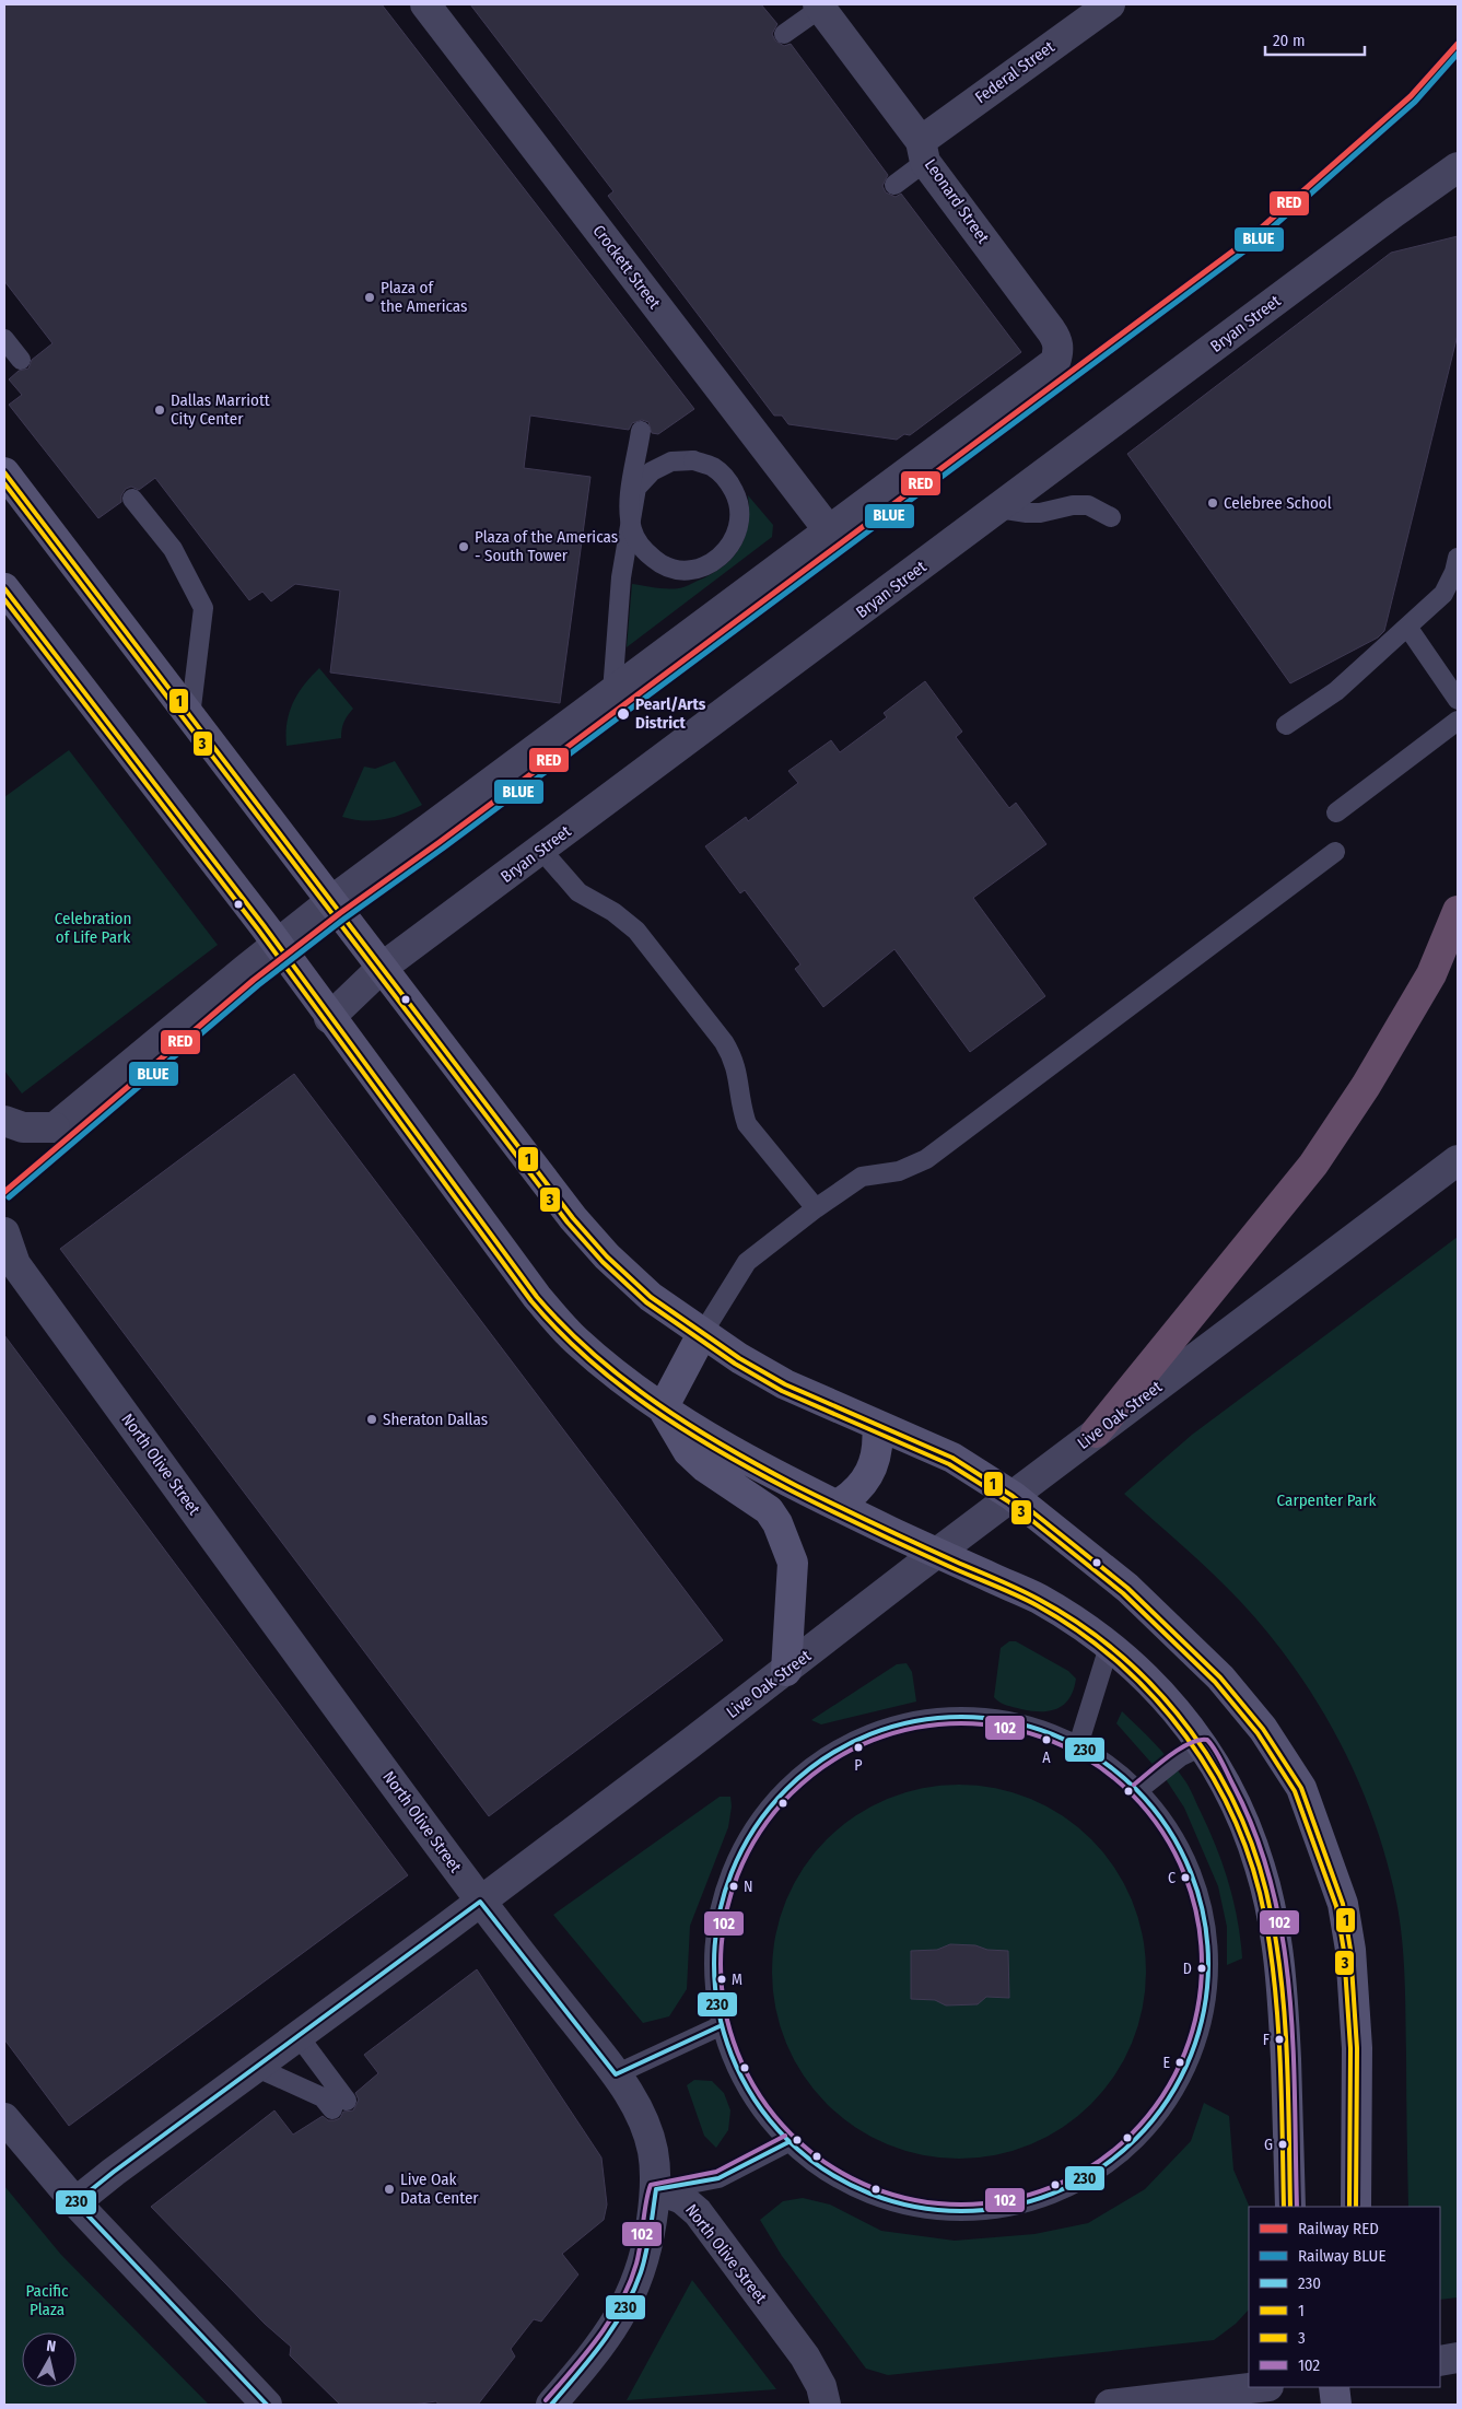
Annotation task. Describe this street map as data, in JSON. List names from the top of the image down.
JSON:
{
  "streets": {
    "street": [
      "Federal Street",
      "Leonard Street",
      "Crockett Street",
      "Bryan Street",
      "Live Oak Street",
      "North Olive Street"
    ]
  },
  "crossings": [
    ["Federal Street", "Leonard Street"],
    ["Leonard Street", "Crockett Street"],
    ["Live Oak Street", "North Olive Street"]
  ],
  "parks": ["Celebration of Life Park", "Carpenter Park", "Pacific Plaza"],
  "places": [
    "Plaza of the Americas",
    "Dallas Marriott City Center",
    "Celebree School",
    "Plaza of the Americas - South Tower",
    "Pearl/Arts District",
    "Sheraton Dallas",
    "A",
    "P",
    "C",
    "N",
    "D",
    "M",
    "F",
    "E",
    "G",
    "Live Oak Data Center"
  ],
  "lines": [
    "rail line RED",
    "rail line BLUE",
    "transit line 1",
    "transit line 3",
    "transit line 230",
    "transit line 102"
  ],
  "legend": [
    "Railway RED",
    "Railway BLUE",
    "230",
    "1",
    "3",
    "102"
  ],
  "scale_bar": "20 m",
  "north": "top"
}
